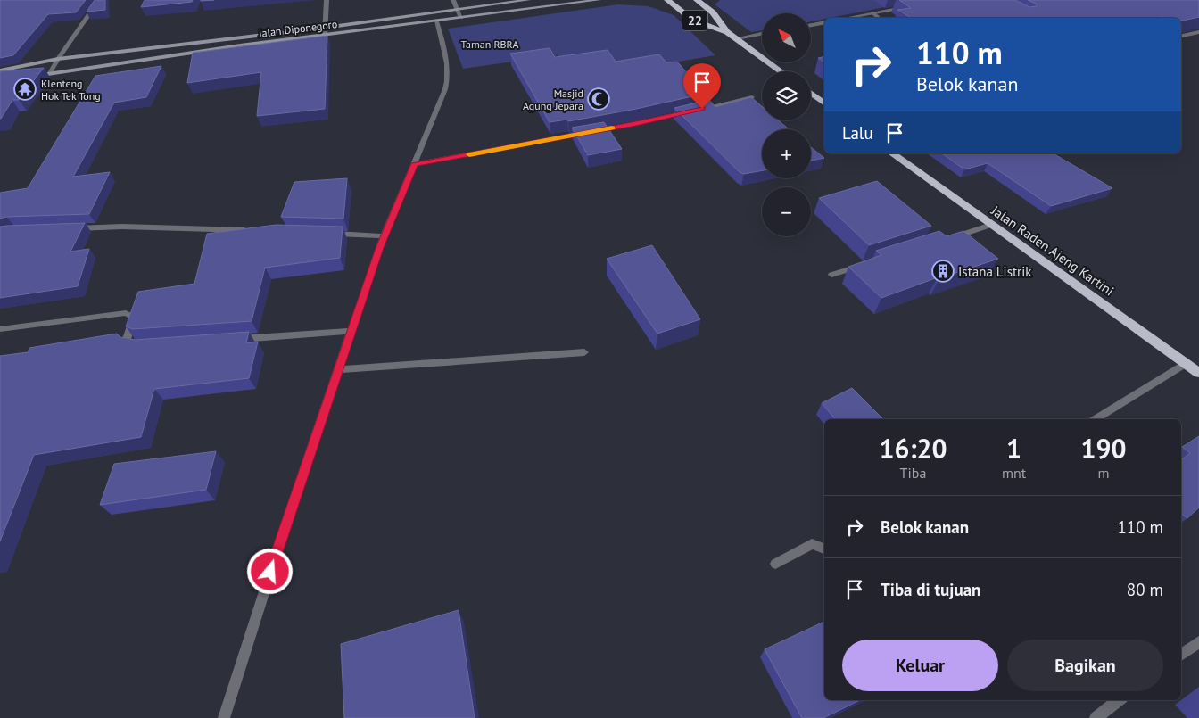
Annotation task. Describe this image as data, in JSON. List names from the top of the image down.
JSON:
{
  "streets": {
    "highway": ["22", "Jalan Raden Ajeng Kartini"],
    "main road": ["Jalan Diponegoro"]
  },
  "parks": ["Taman RBRA"],
  "places": {
    "temple": ["Klenteng Hok Tek Tong"],
    "mosque": ["Masjid Agung Jepara"],
    "building": ["Istana Listrik"]
  },
  "north": "top left",
  "page": {
    "map_buttons": ["+", "−"],
    "turn": ["110 m", "Belok kanan"],
    "then": "Lalu",
    "eta": [
      "16:20",
      "Tiba",
      "1",
      "mnt",
      "190",
      "m"
    ],
    "list": [
      {
        "name": "Belok kanan",
        "value": "110 m"
      },
      {
        "name": "Tiba di tujuan",
        "value": "80 m"
      }
    ],
    "buttons": ["Keluar", "Bagikan"]
  }
}
